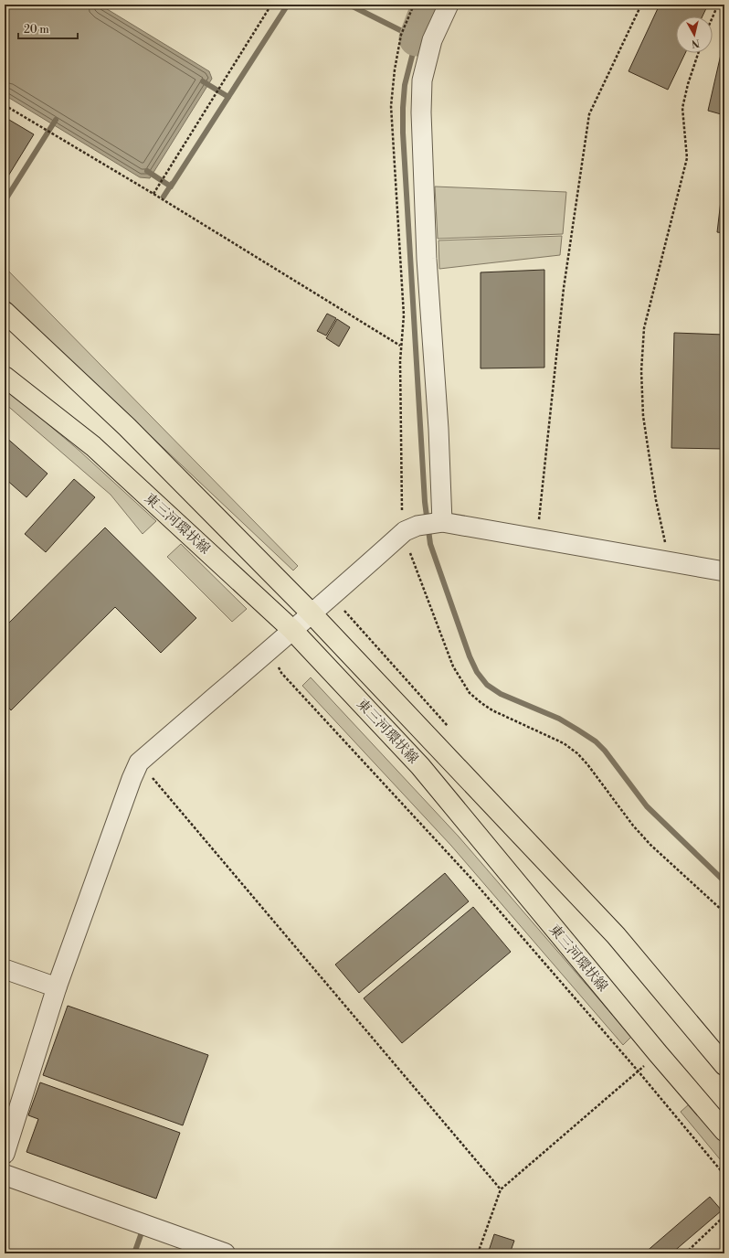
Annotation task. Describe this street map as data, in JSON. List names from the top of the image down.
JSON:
{
  "streets": {
    "main road": ["東三河環状線"]
  },
  "scale_bar": "20 m",
  "north": "bottom"
}
